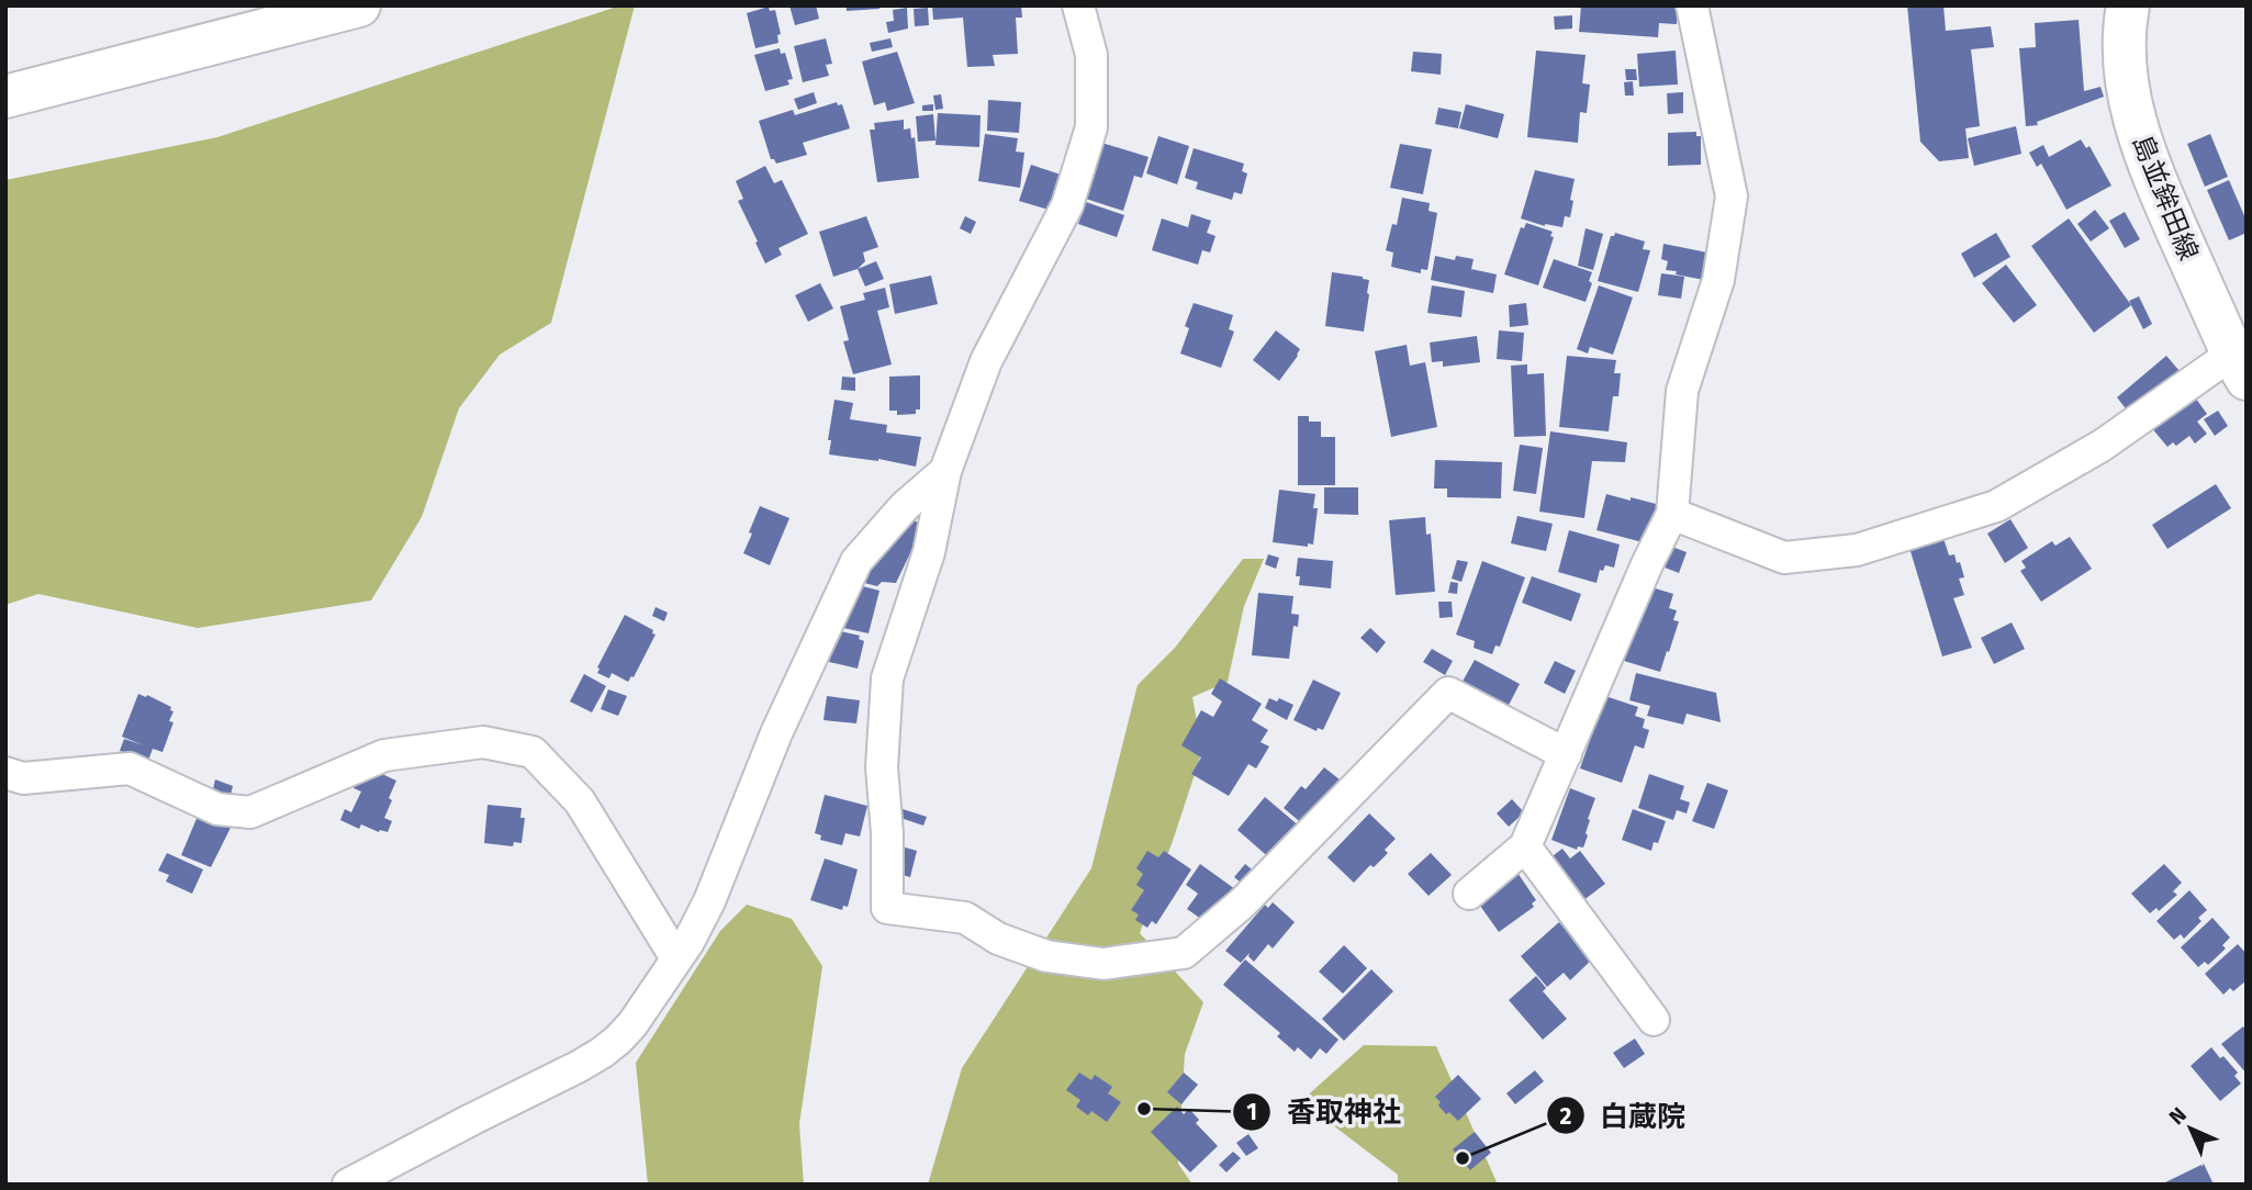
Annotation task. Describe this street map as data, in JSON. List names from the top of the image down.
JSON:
{
  "streets": {
    "main road": ["島並鉾田線"]
  },
  "places": ["香取神社", "白蔵院"],
  "north": "top left"
}
